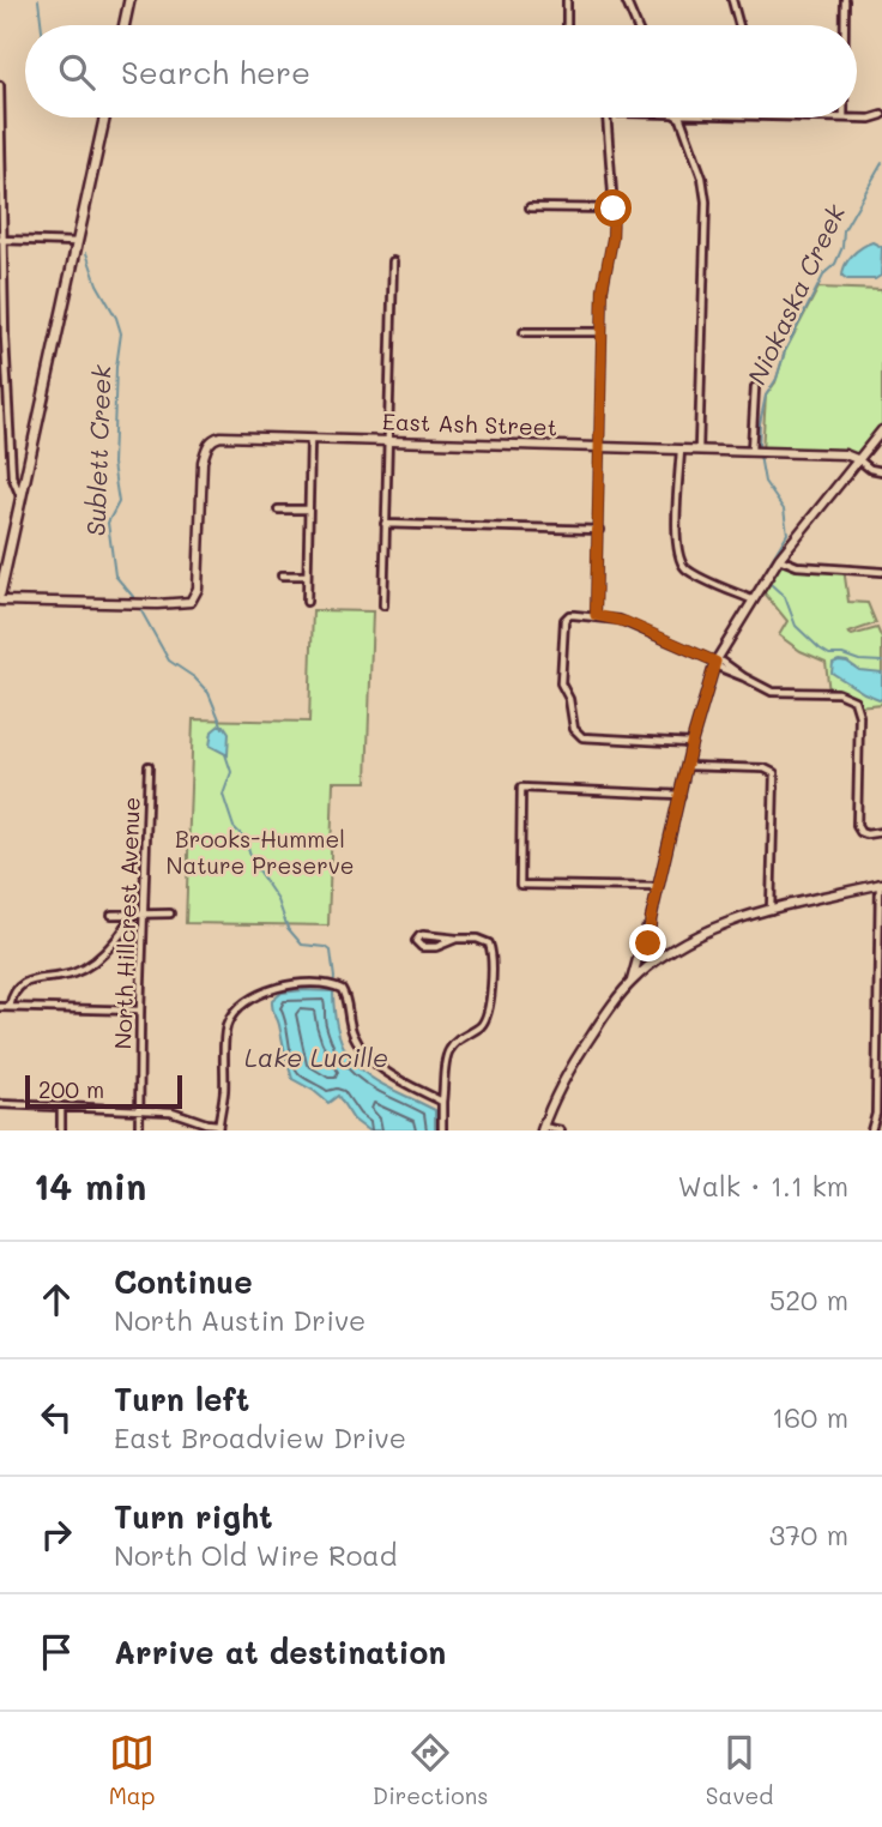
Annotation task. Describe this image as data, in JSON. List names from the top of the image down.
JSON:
{
  "streets": {
    "street": ["East Ash Street", "North Hillcrest Avenue"]
  },
  "water": ["Niokaska Creek", "Sublett Creek", "Lake Lucille"],
  "parks": ["Brooks-Hummel Nature Preserve"],
  "scale_bar": "200 m",
  "page": {
    "search": "Search here",
    "scale": "200 m",
    "heading": ["14 min", "Walk · 1.1 km"],
    "list": [
      ["Continue", "North Austin Drive", "520 m"],
      ["Turn left", "East Broadview Drive", "160 m"],
      ["Turn right", "North Old Wire Road", "370 m"],
      "Arrive at destination"
    ],
    "nav": ["Map", "Directions", "Saved"]
  }
}
